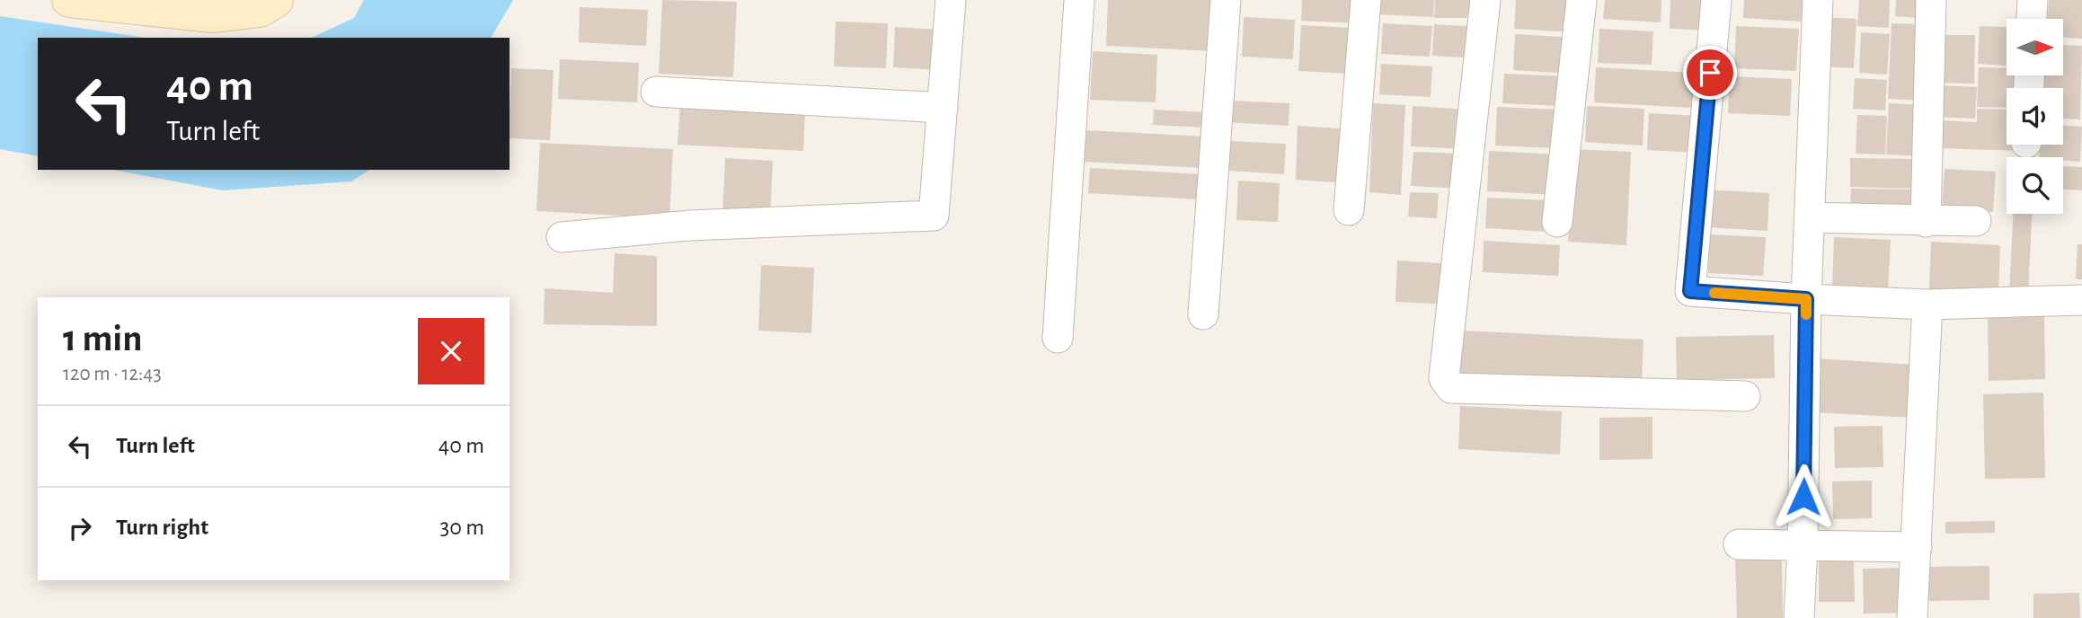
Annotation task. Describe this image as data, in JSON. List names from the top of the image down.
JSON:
{
  "north": "right",
  "page": {
    "turn": ["40 m", "Turn left"],
    "heading": ["1 min", "120 m · 12:43"],
    "list": [
      {
        "name": "Turn left",
        "value": "40 m"
      },
      {
        "name": "Turn right",
        "value": "30 m"
      }
    ]
  }
}
